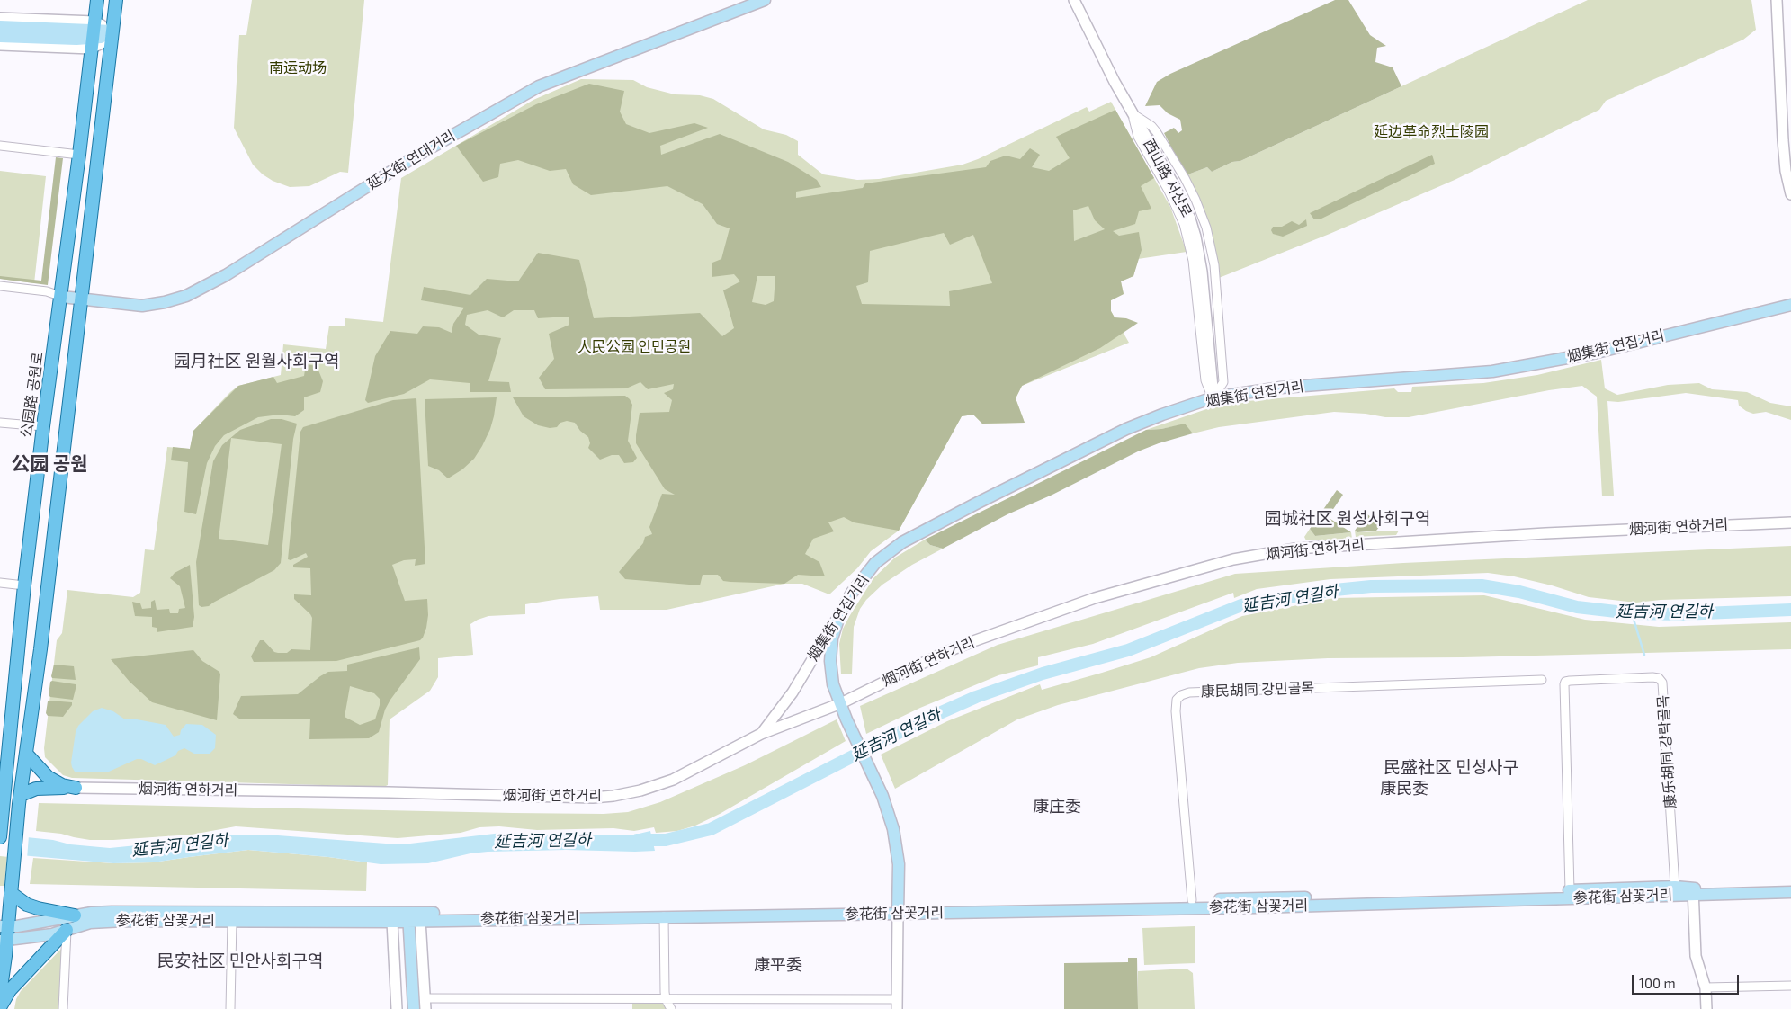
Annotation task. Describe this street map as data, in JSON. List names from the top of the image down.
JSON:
{
  "streets": {
    "main road": [
      "延大街 연대거리",
      "烟集街 연집거리",
      "公园路 공원로",
      "参花街 삼꽃거리"
    ],
    "street": [
      "西山路 서산로",
      "烟河街 연하거리",
      "康民胡同 강민골목",
      "康乐胡同 강락골목"
    ]
  },
  "crossings": [
    ["延大街 연대거리", "公园路 공원로"],
    ["西山路 서산로", "烟集街 연집거리"],
    ["烟集街 연집거리", "烟河街 연하거리"],
    ["康民胡同 강민골목", "参花街 삼꽃거리"],
    ["康乐胡同 강락골목", "参花街 삼꽃거리"]
  ],
  "districts": [
    "园月社区 원월사회구역",
    "公园 공원",
    "园城社区 원성사회구역",
    "民盛社区 민성사구",
    "康民委",
    "康庄委",
    "民安社区 민안사회구역",
    "康平委"
  ],
  "water": ["延吉河 연길하"],
  "parks": ["南运动场", "延边革命烈士陵园", "人民公园 인민공원"],
  "scale_bar": "100 m"
}
